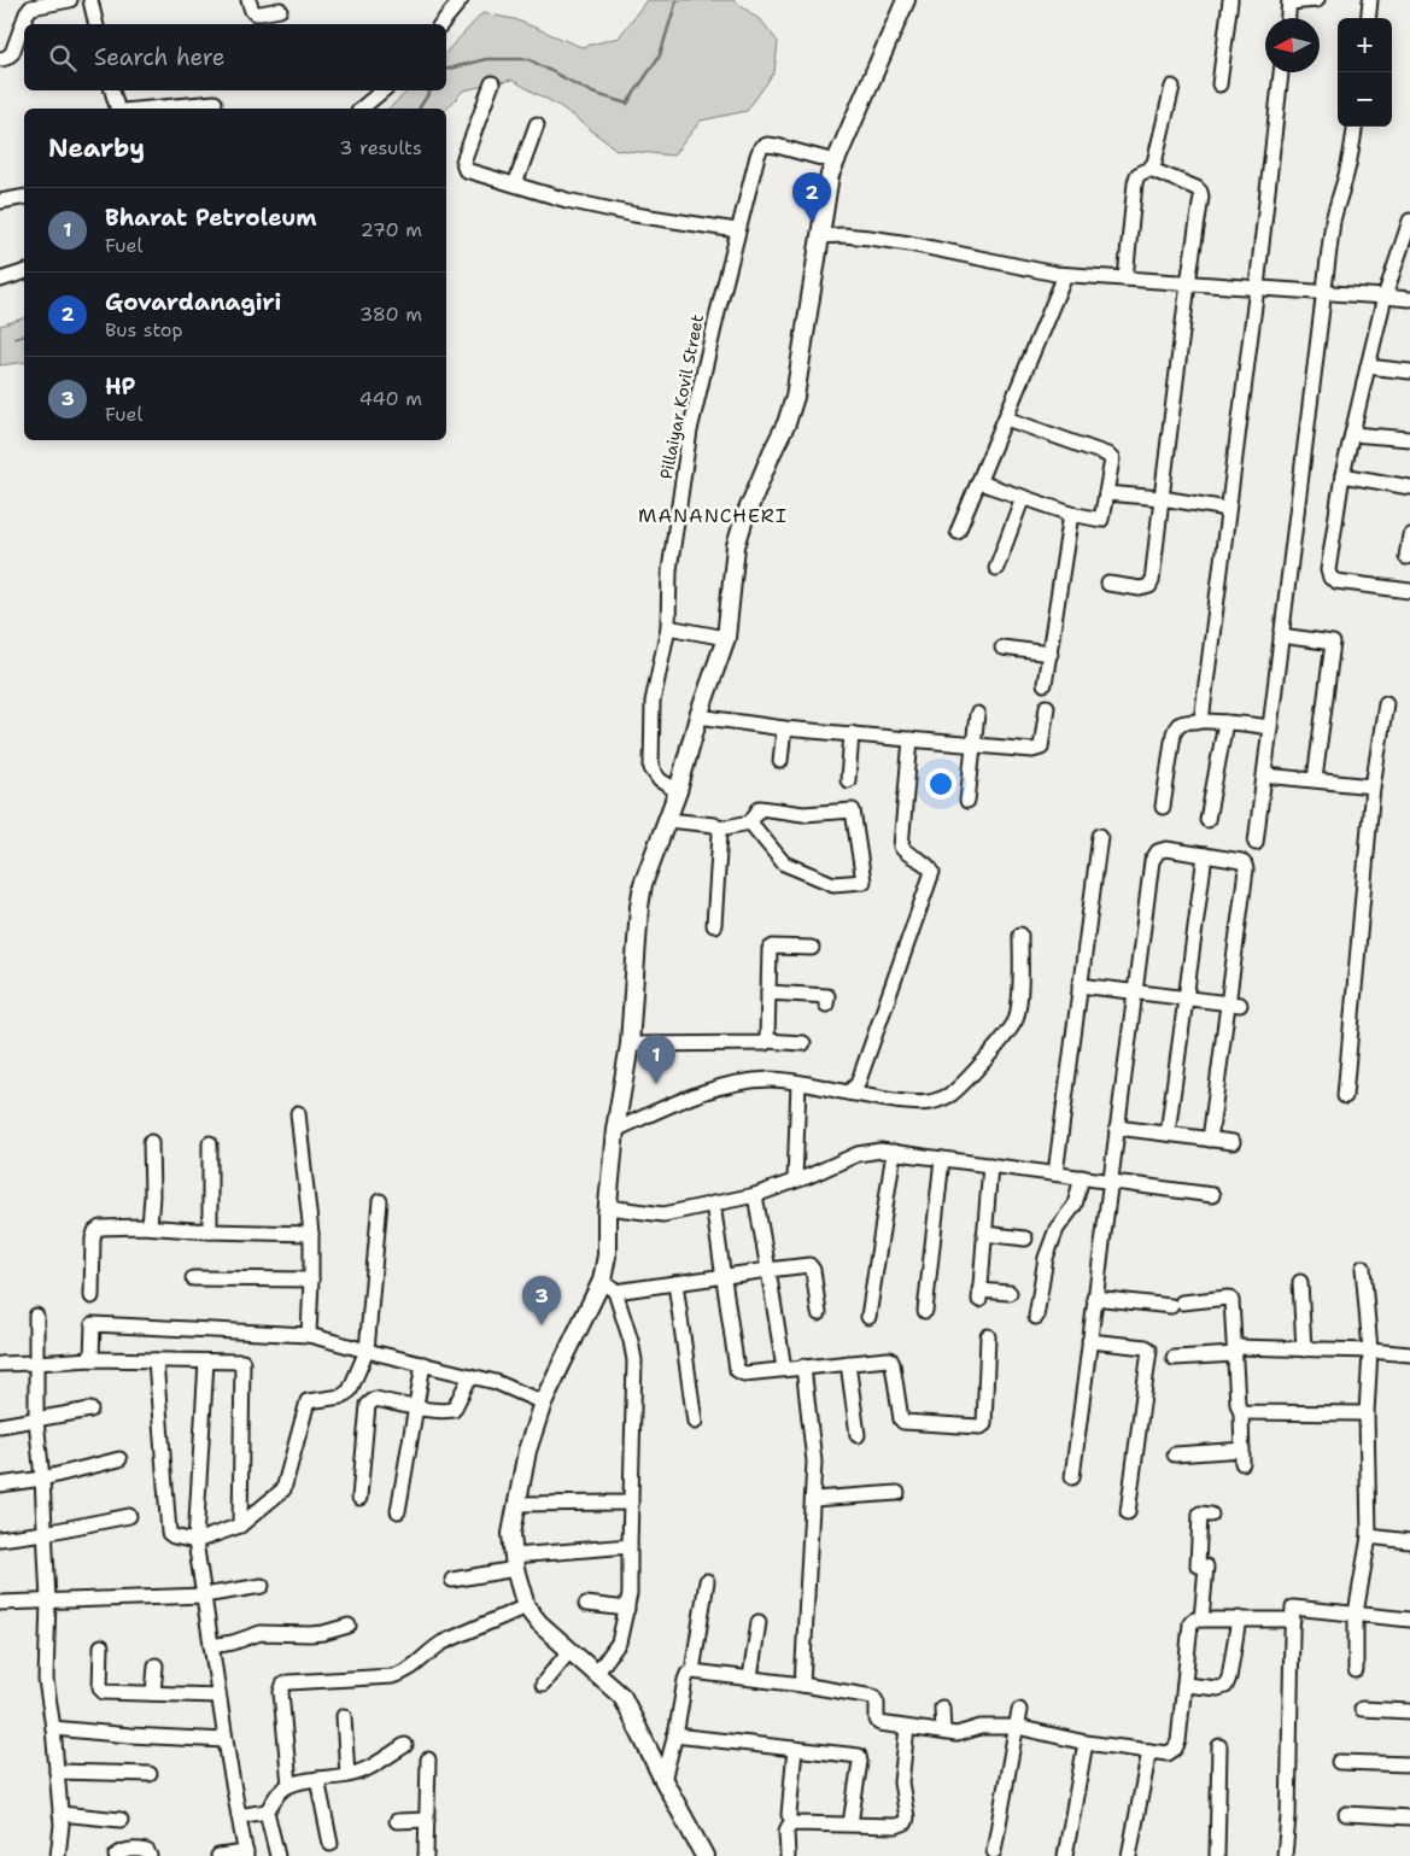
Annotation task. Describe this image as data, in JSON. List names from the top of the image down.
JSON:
{
  "streets": {
    "street": ["Pillaiyar Kovil Street"]
  },
  "districts": ["MANANCHERI"],
  "north": "left",
  "page": {
    "map_buttons": ["+", "−"],
    "search": "Search here",
    "heading": ["Nearby", "3 results"],
    "pins": ["2", "1", "3"],
    "list": [
      {
        "mark": "1",
        "name": "Bharat Petroleum",
        "note": "Fuel",
        "value": "270 m"
      },
      {
        "mark": "2",
        "name": "Govardanagiri",
        "note": "Bus stop",
        "value": "380 m"
      },
      {
        "mark": "3",
        "name": "HP",
        "note": "Fuel",
        "value": "440 m"
      }
    ]
  }
}
